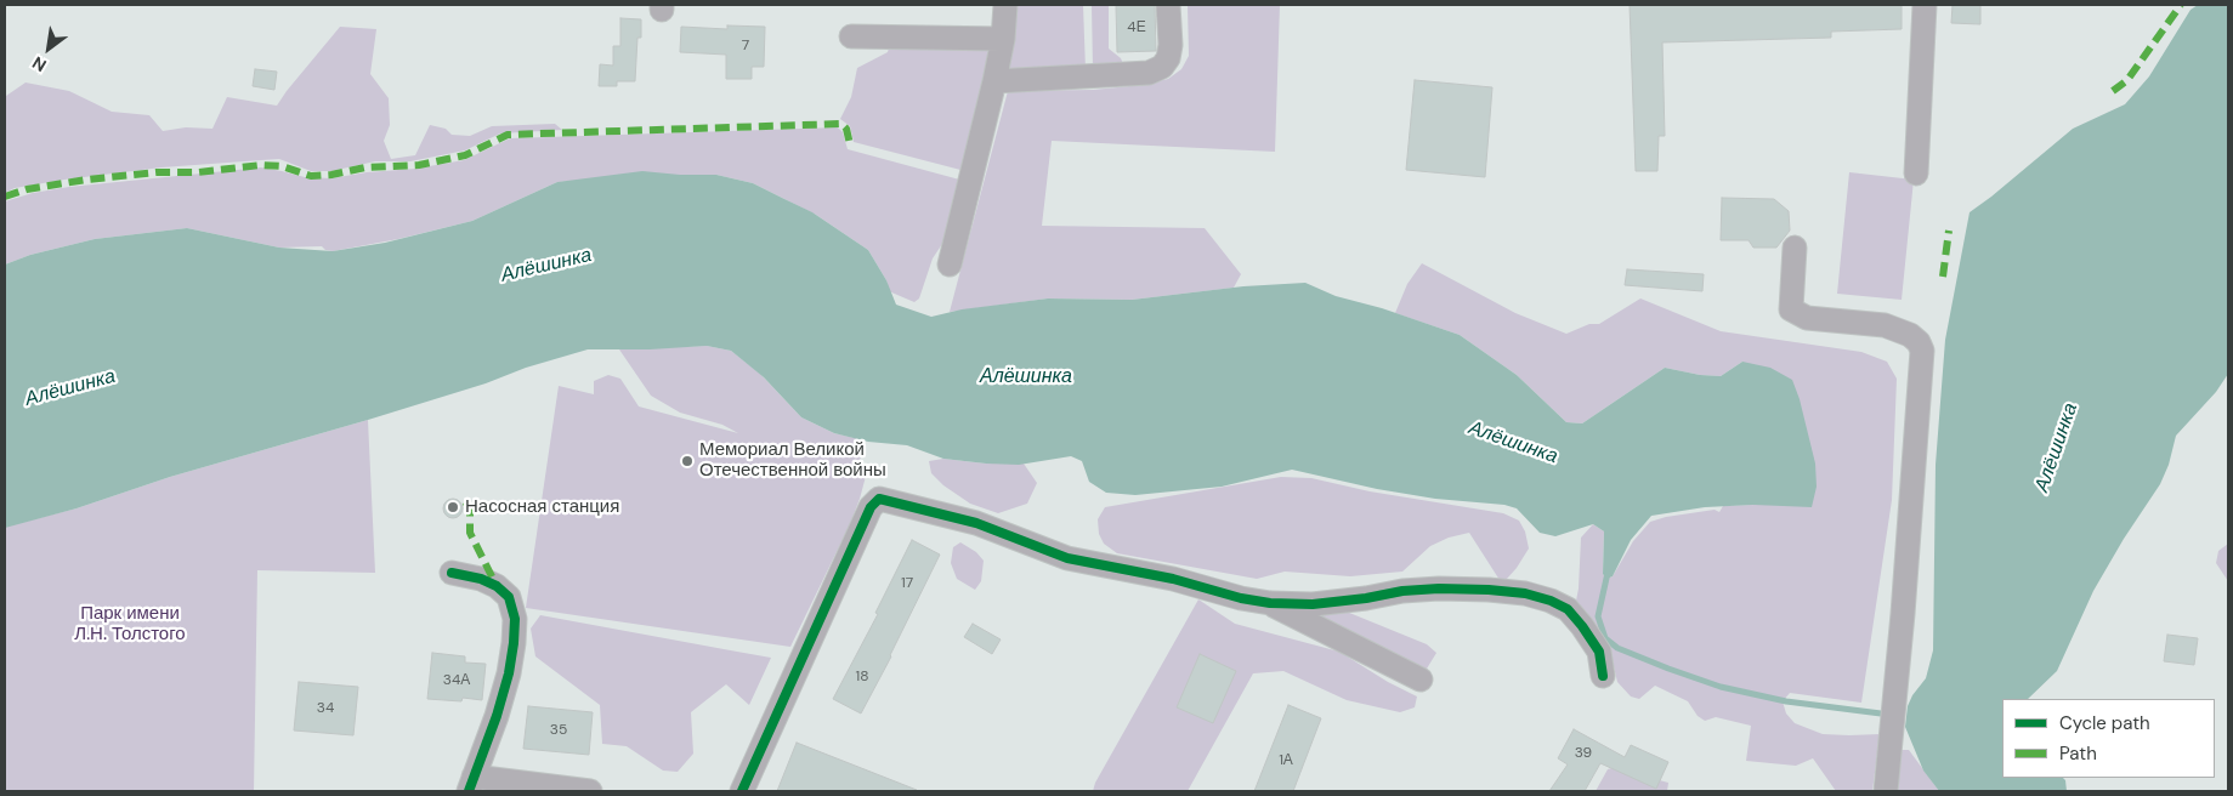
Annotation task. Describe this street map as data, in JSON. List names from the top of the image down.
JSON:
{
  "water": ["Алёшинка"],
  "parks": ["Парк имени Л.Н. Толстого"],
  "places": ["Мемориал Великой Отечественной войны", "Насосная станция"],
  "house_numbers": [
    "4Е",
    "7",
    "17",
    "18",
    "34А",
    "34",
    "35",
    "39",
    "1А"
  ],
  "legend": ["Cycle path", "Path"],
  "north": "bottom left"
}
